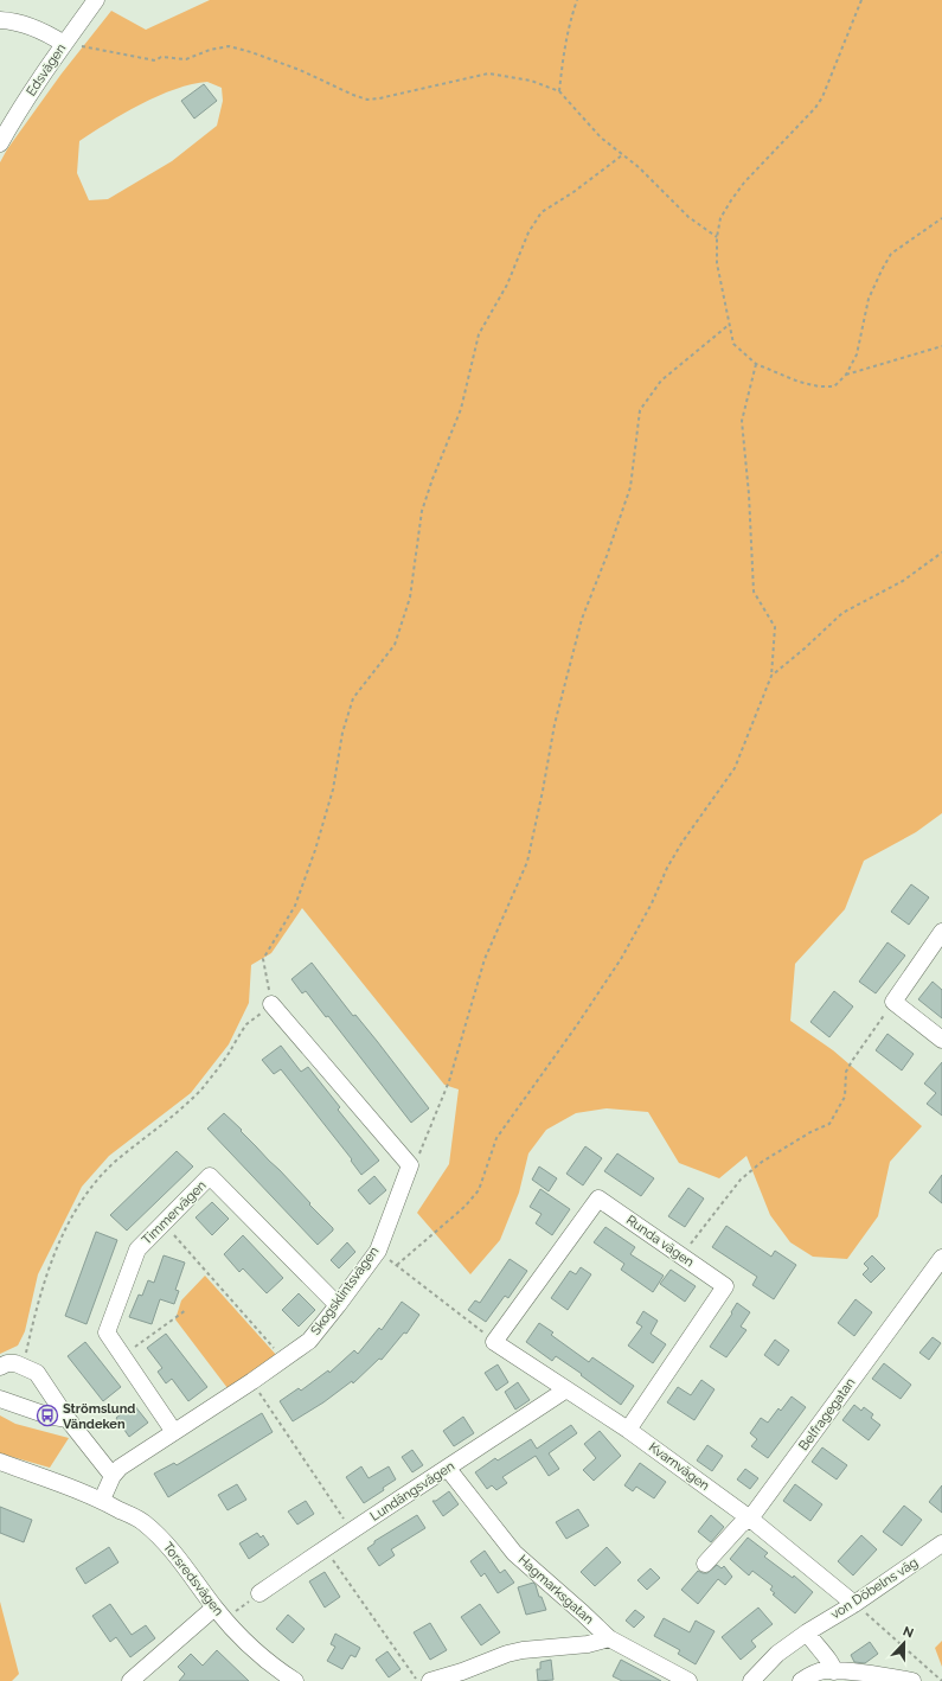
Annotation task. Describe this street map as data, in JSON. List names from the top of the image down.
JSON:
{
  "streets": {
    "street": [
      "Edsvägen",
      "Timmervägen",
      "Runda vägen",
      "Skogsklintsvägen",
      "Belfragegatan",
      "Kvarnvägen",
      "Lundängsvägen",
      "Torsredsvägen",
      "von Döbelns väg",
      "Hagmarksgatan"
    ]
  },
  "crossings": [
    ["Timmervägen", "Skogsklintsvägen"],
    ["Runda vägen", "Kvarnvägen"],
    ["Skogsklintsvägen", "Torsredsvägen"],
    ["Belfragegatan", "Kvarnvägen"],
    ["Kvarnvägen", "Lundängsvägen"],
    ["Kvarnvägen", "von Döbelns väg"],
    ["Lundängsvägen", "Hagmarksgatan"]
  ],
  "places": {
    "bus stop": ["Strömslund Vändeken"]
  },
  "north": "top"
}
